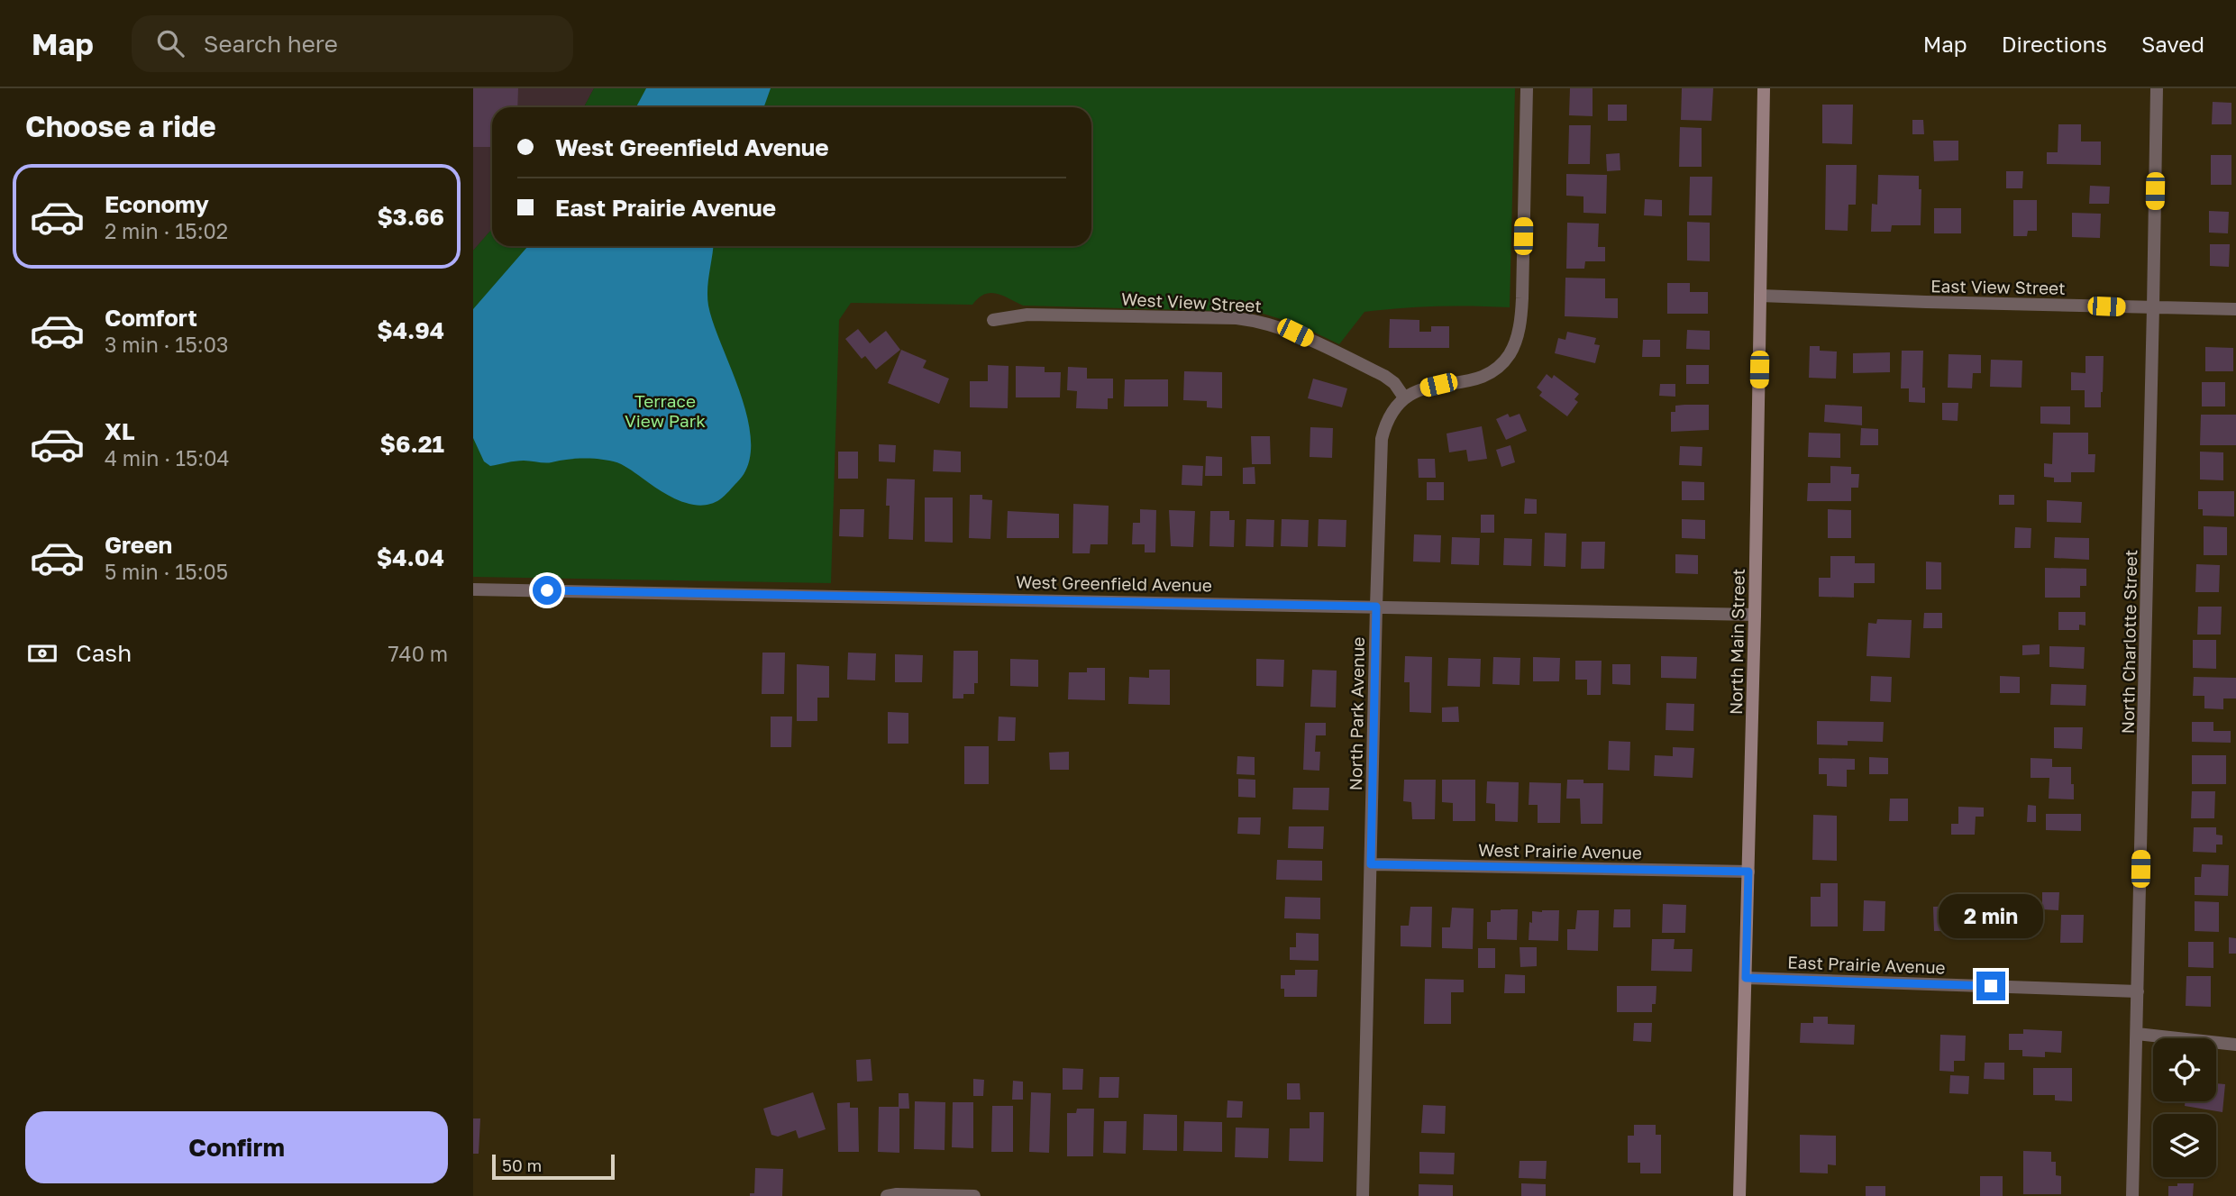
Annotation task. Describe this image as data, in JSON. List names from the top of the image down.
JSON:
{
  "streets": {
    "street": [
      "East View Street",
      "West View Street",
      "West Greenfield Avenue",
      "North Main Street",
      "North Charlotte Street",
      "North Park Avenue",
      "West Prairie Avenue",
      "East Prairie Avenue"
    ]
  },
  "crossings": [
    ["East View Street", "North Main Street"],
    ["East View Street", "North Charlotte Street"],
    ["West View Street", "North Park Avenue"],
    ["West Greenfield Avenue", "North Main Street"],
    ["West Greenfield Avenue", "North Park Avenue"],
    ["North Main Street", "West Prairie Avenue"],
    ["North Main Street", "East Prairie Avenue"],
    ["North Charlotte Street", "East Prairie Avenue"],
    ["North Park Avenue", "West Prairie Avenue"]
  ],
  "parks": ["Terrace View Park"],
  "scale_bar": "50 m",
  "page": {
    "header": "Map",
    "search": "Search here",
    "nav": ["Map", "Directions", "Saved"],
    "heading": "Choose a ride",
    "banner": ["West Greenfield Avenue", "East Prairie Avenue"],
    "list": [
      {
        "name": "Economy",
        "note": "2 min · 15:02",
        "value": "$3.66"
      },
      {
        "name": "Comfort",
        "note": "3 min · 15:03",
        "value": "$4.94"
      },
      {
        "name": "XL",
        "note": "4 min · 15:04",
        "value": "$6.21"
      },
      {
        "name": "Green",
        "note": "5 min · 15:05",
        "value": "$4.04"
      }
    ],
    "pay": ["Cash", "740 m"],
    "bubble": "2 min",
    "buttons": "Confirm",
    "scale": "50 m"
  }
}
